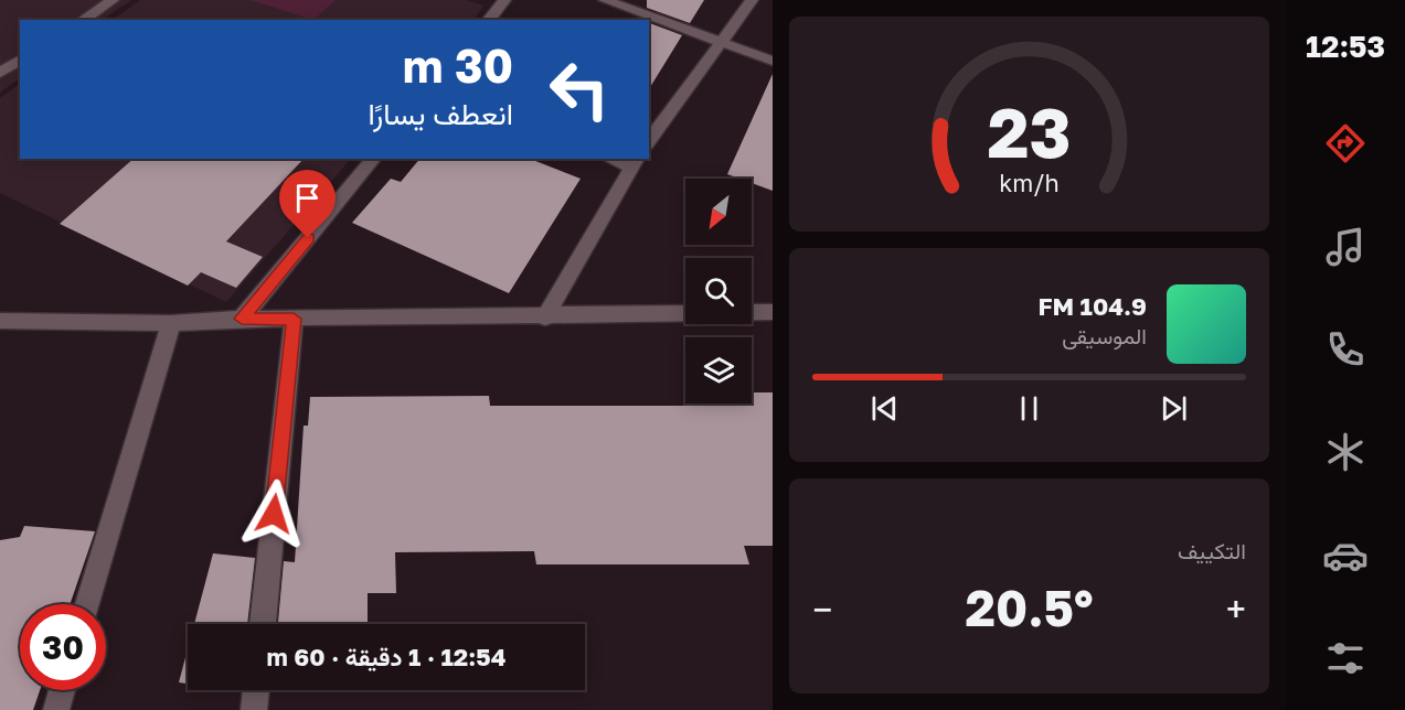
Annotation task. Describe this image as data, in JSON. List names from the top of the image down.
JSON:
{
  "north": "bottom left",
  "page": {
    "tabs": "12:53",
    "turn": ["30 m", "انعطف يسارًا"],
    "song": ["104.9 FM", "الموسيقى"],
    "tile": "التكييف",
    "heat": ["−", "20.5°", "+"],
    "limit": "30",
    "trip": "12:54 · 1 دقيقة · 60 m",
    "gauge": ["23", "km/h"]
  }
}
